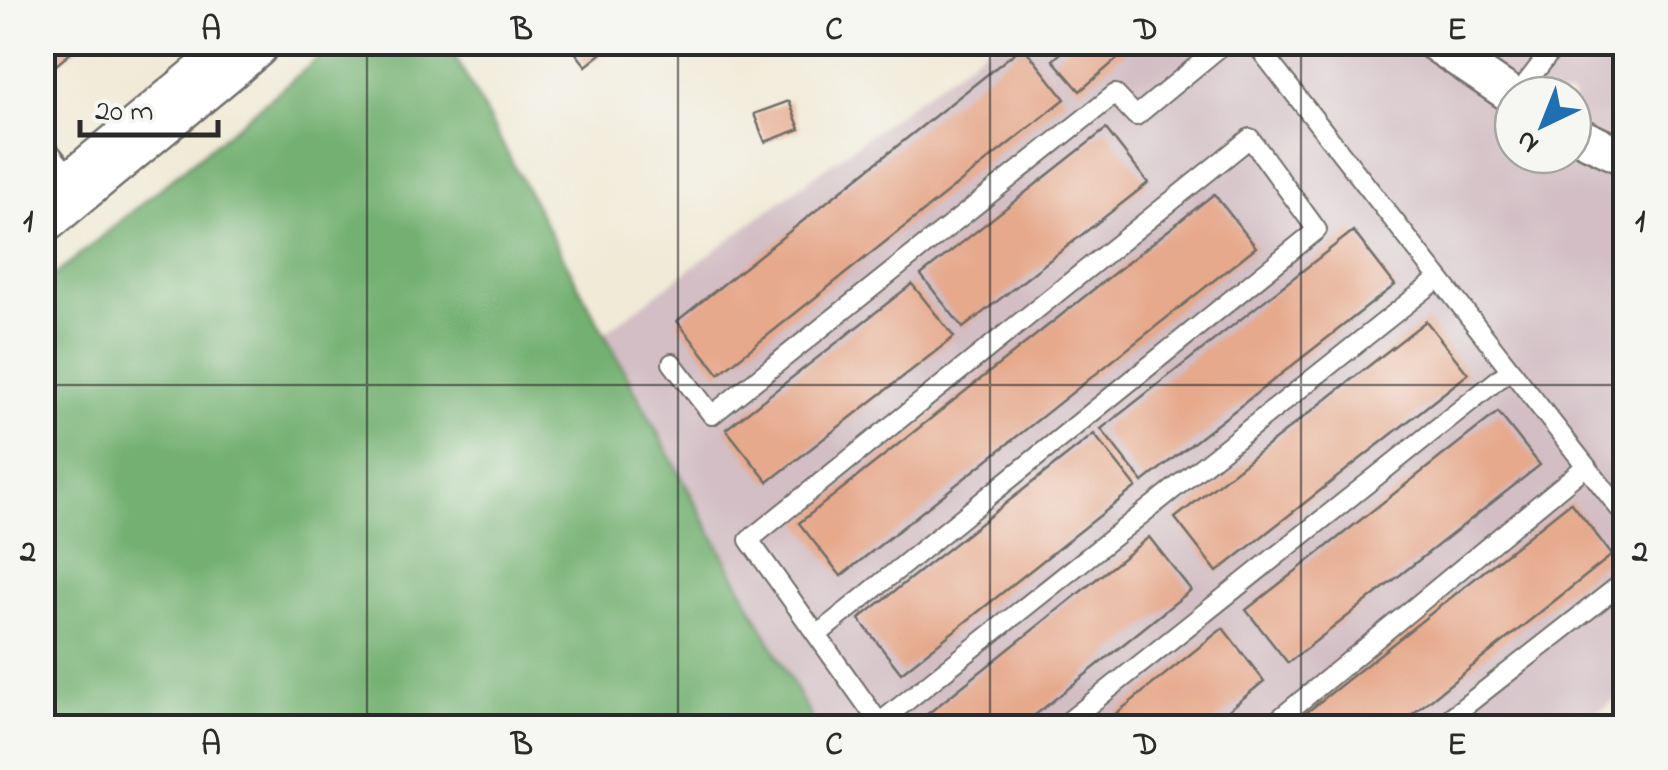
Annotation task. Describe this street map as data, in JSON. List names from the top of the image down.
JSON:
{
  "scale_bar": "20 m",
  "north": "bottom left",
  "grid": {
    "columns": [
      "A",
      "B",
      "C",
      "D",
      "E"
    ],
    "rows": ["1", "2"]
  }
}
